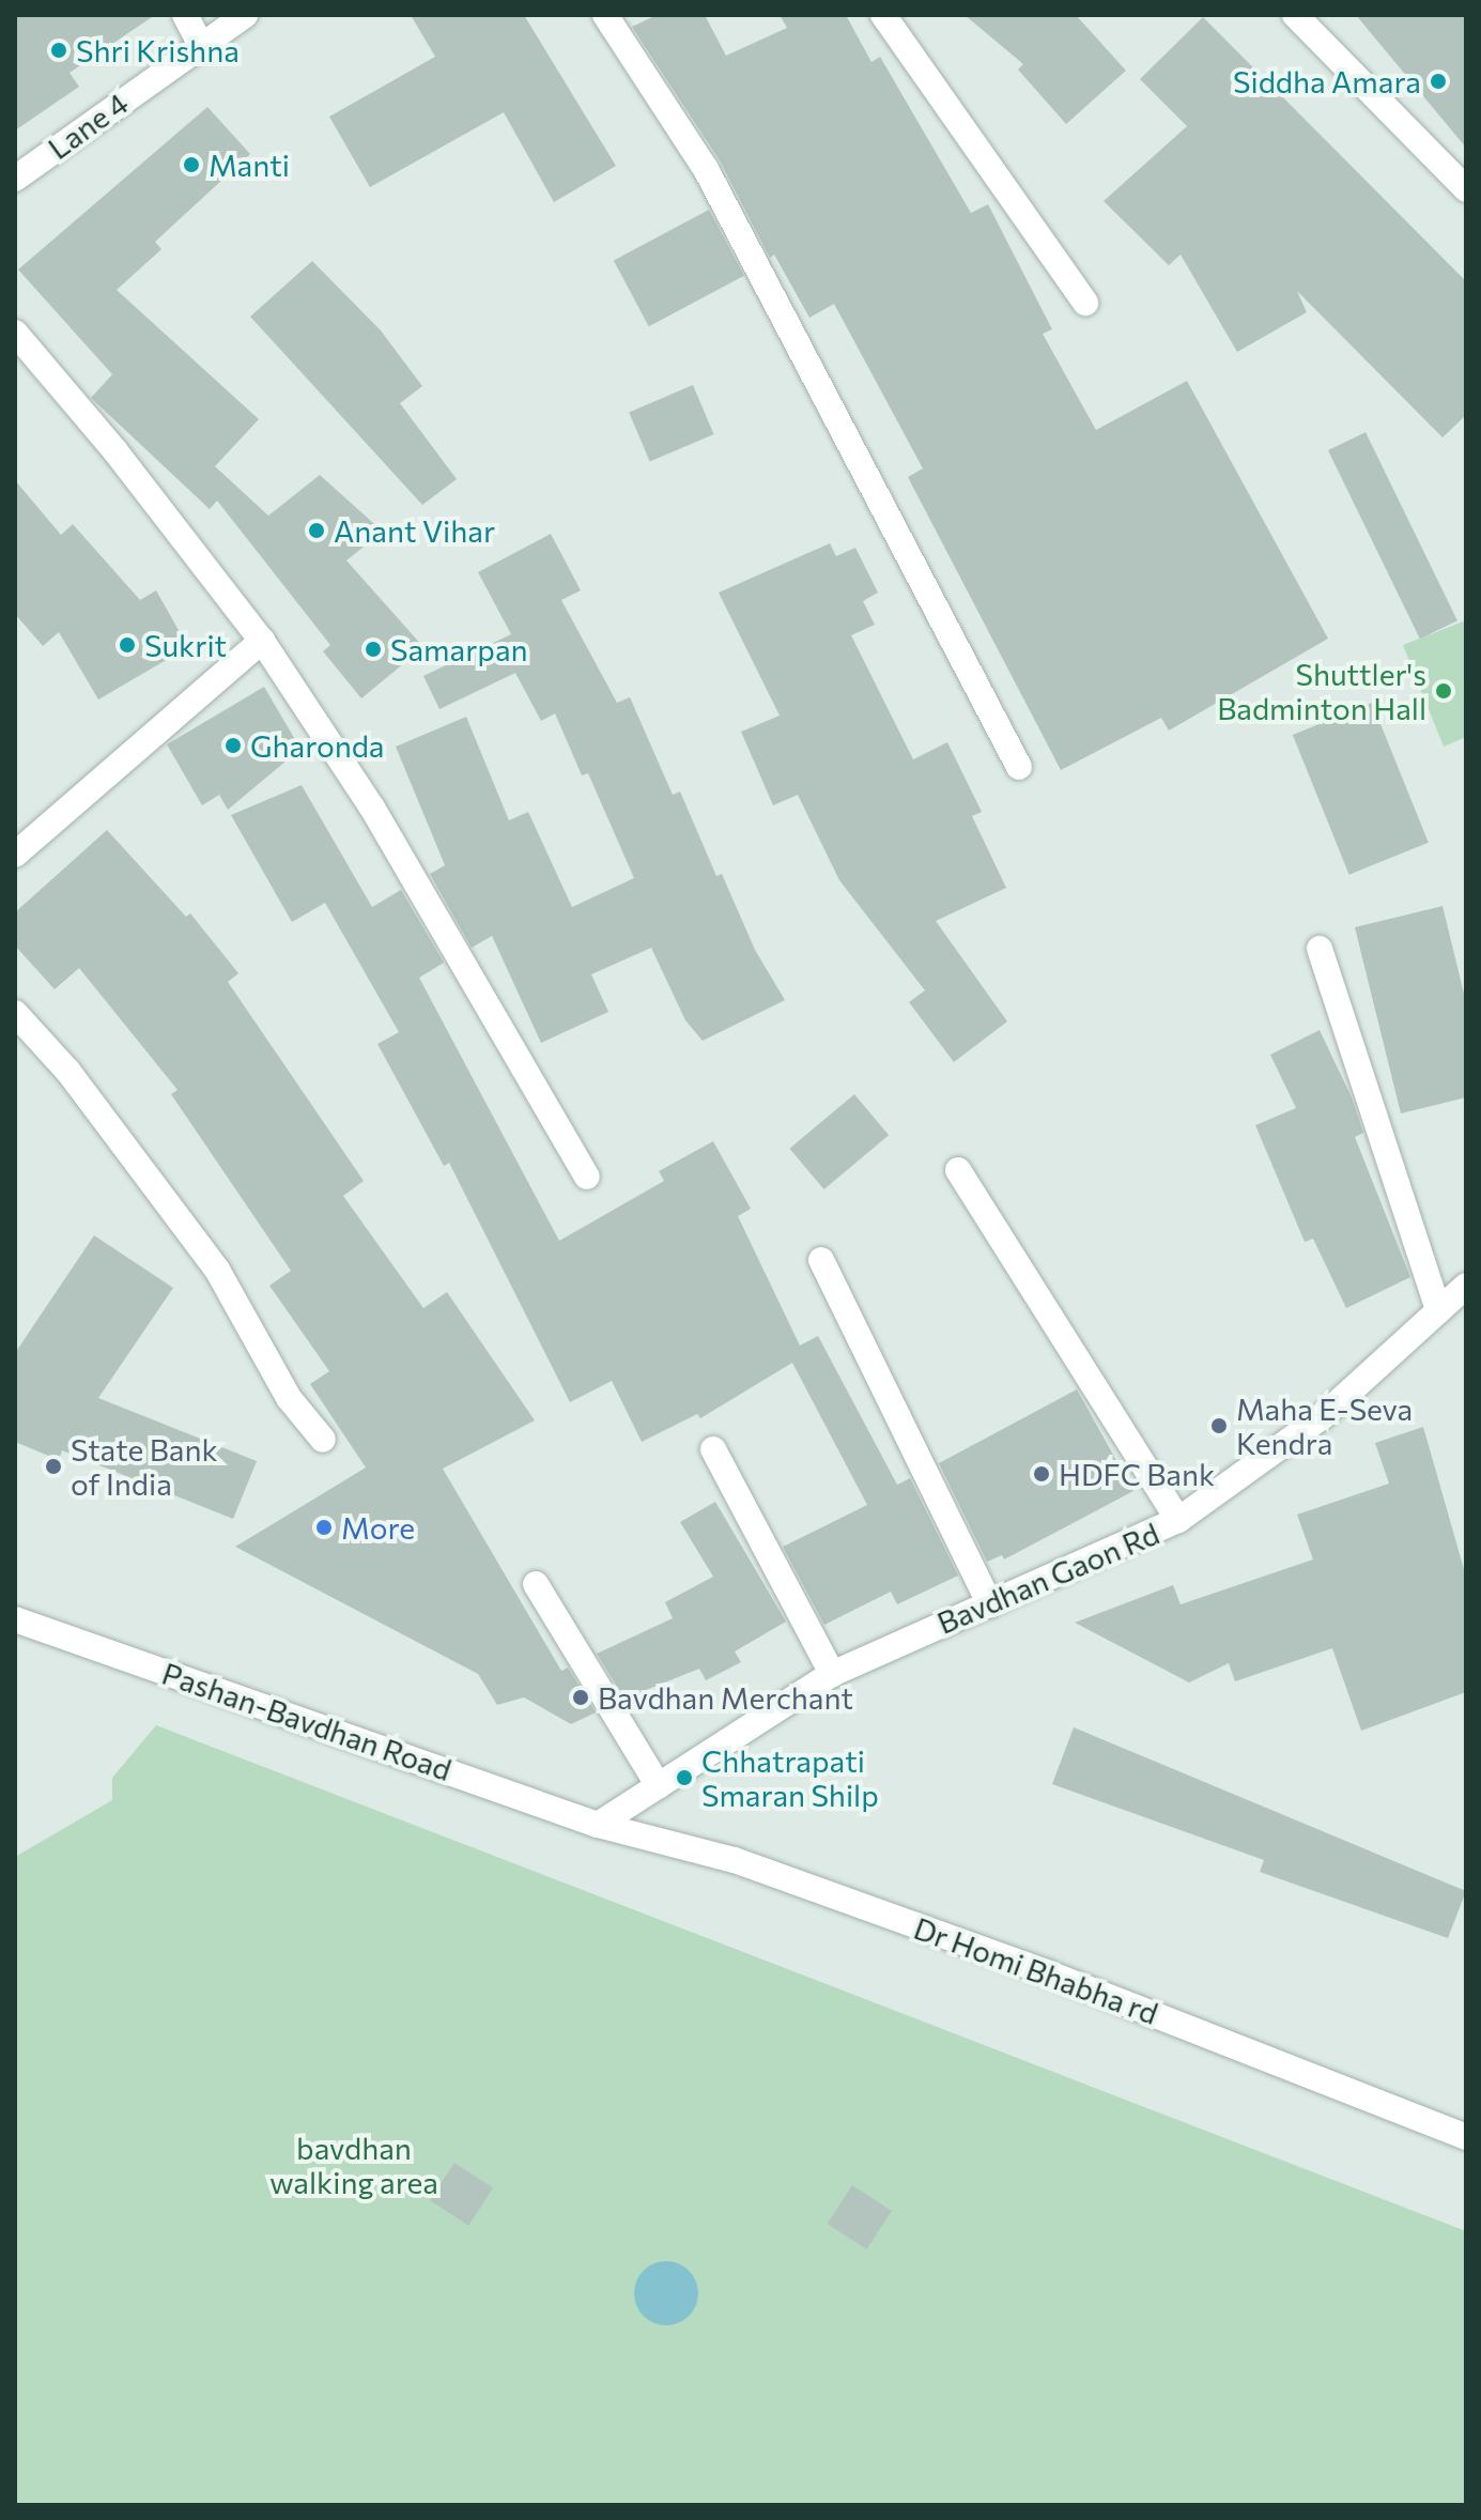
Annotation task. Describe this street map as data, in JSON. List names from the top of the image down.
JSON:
{
  "streets": {
    "street": [
      "Lane 4",
      "Bavdhan Gaon Rd",
      "Pashan-Bavdhan Road",
      "Dr Homi Bhabha rd"
    ]
  },
  "crossings": [
    ["Bavdhan Gaon Rd", "Pashan-Bavdhan Road"],
    ["Bavdhan Gaon Rd", "Dr Homi Bhabha rd"],
    ["Pashan-Bavdhan Road", "Dr Homi Bhabha rd"]
  ],
  "parks": ["bavdhan walking area"],
  "places": [
    "Shri Krishna",
    "Siddha Amara",
    "Manti",
    "Anant Vihar",
    "Sukrit",
    "Samarpan",
    "Shuttler's Badminton Hall",
    "Gharonda",
    "Maha E-Seva Kendra",
    "State Bank of India",
    "HDFC Bank",
    "More",
    "Bavdhan Merchant",
    "Chhatrapati Smaran Shilp"
  ]
}
